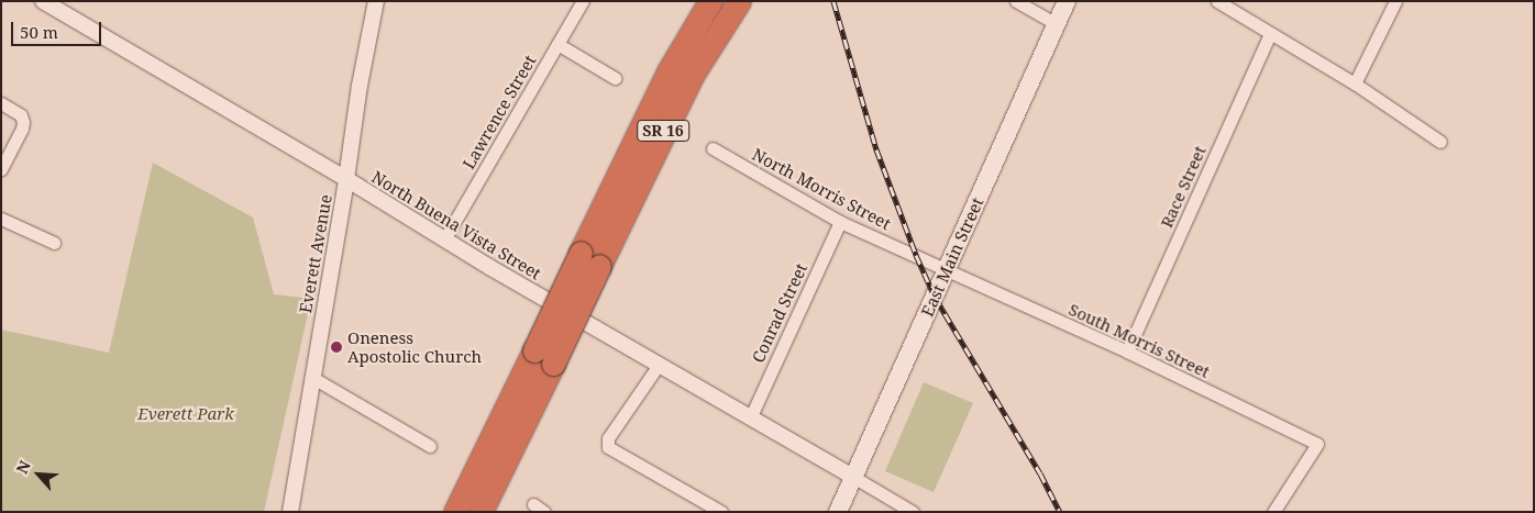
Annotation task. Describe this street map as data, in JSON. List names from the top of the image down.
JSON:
{
  "streets": {
    "highway": ["SR 16"],
    "main road": ["East Main Street"],
    "street": [
      "Lawrence Street",
      "Race Street",
      "North Morris Street",
      "North Buena Vista Street",
      "Everett Avenue",
      "Conrad Street",
      "South Morris Street"
    ]
  },
  "crossings": [
    ["Lawrence Street", "North Buena Vista Street"],
    ["Race Street", "South Morris Street"],
    ["North Morris Street", "East Main Street"],
    ["North Morris Street", "Conrad Street"],
    ["North Morris Street", "South Morris Street"],
    ["North Buena Vista Street", "Everett Avenue"],
    ["North Buena Vista Street", "East Main Street"],
    ["North Buena Vista Street", "Conrad Street"],
    ["East Main Street", "South Morris Street"]
  ],
  "parks": ["Everett Park"],
  "places": ["Oneness Apostolic Church"],
  "scale_bar": "50 m",
  "north": "top left"
}
